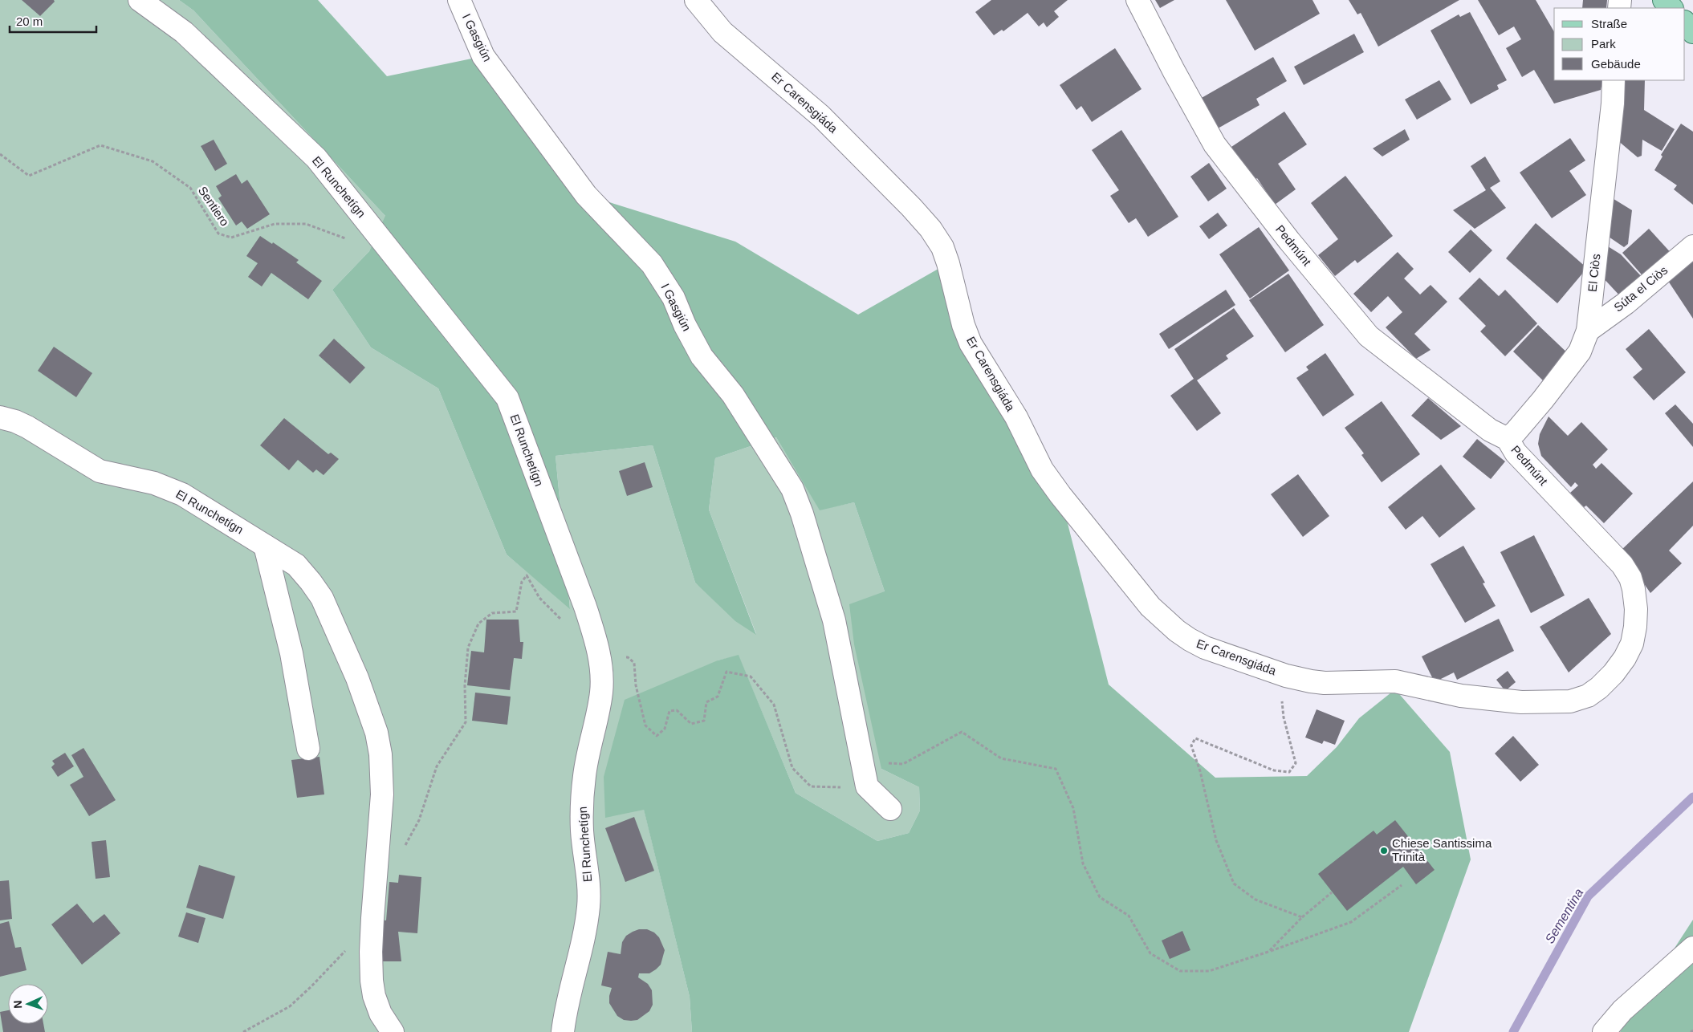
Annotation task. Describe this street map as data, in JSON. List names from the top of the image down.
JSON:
{
  "streets": {
    "street": [
      "I Gasgiún",
      "Er Carensgiáda",
      "El Runchetígn",
      "Pedmúnt",
      "El Ciòs",
      "Súta el Ciòs"
    ],
    "path": ["Sentiero"]
  },
  "crossings": [
    ["Er Carensgiáda", "Pedmúnt"],
    ["El Runchetígn", "Sentiero"],
    ["Pedmúnt", "El Ciòs"],
    ["El Ciòs", "Súta el Ciòs"]
  ],
  "water": ["Sementina"],
  "places": ["Chiese Santissima Trinità"],
  "legend": ["Straße", "Park", "Gebäude"],
  "scale_bar": "20 m",
  "north": "left"
}
